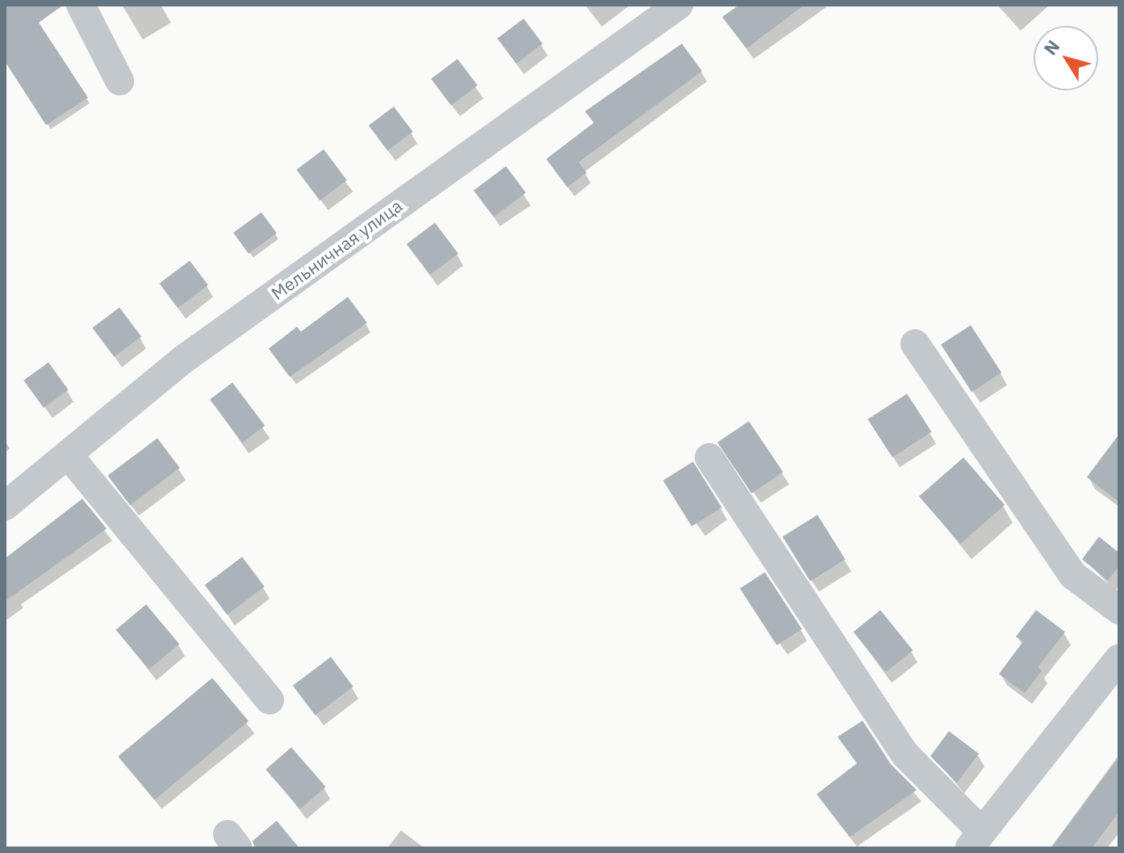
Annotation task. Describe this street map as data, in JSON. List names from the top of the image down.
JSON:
{
  "streets": {
    "street": ["Мельничная улица"]
  },
  "north": "top left"
}
